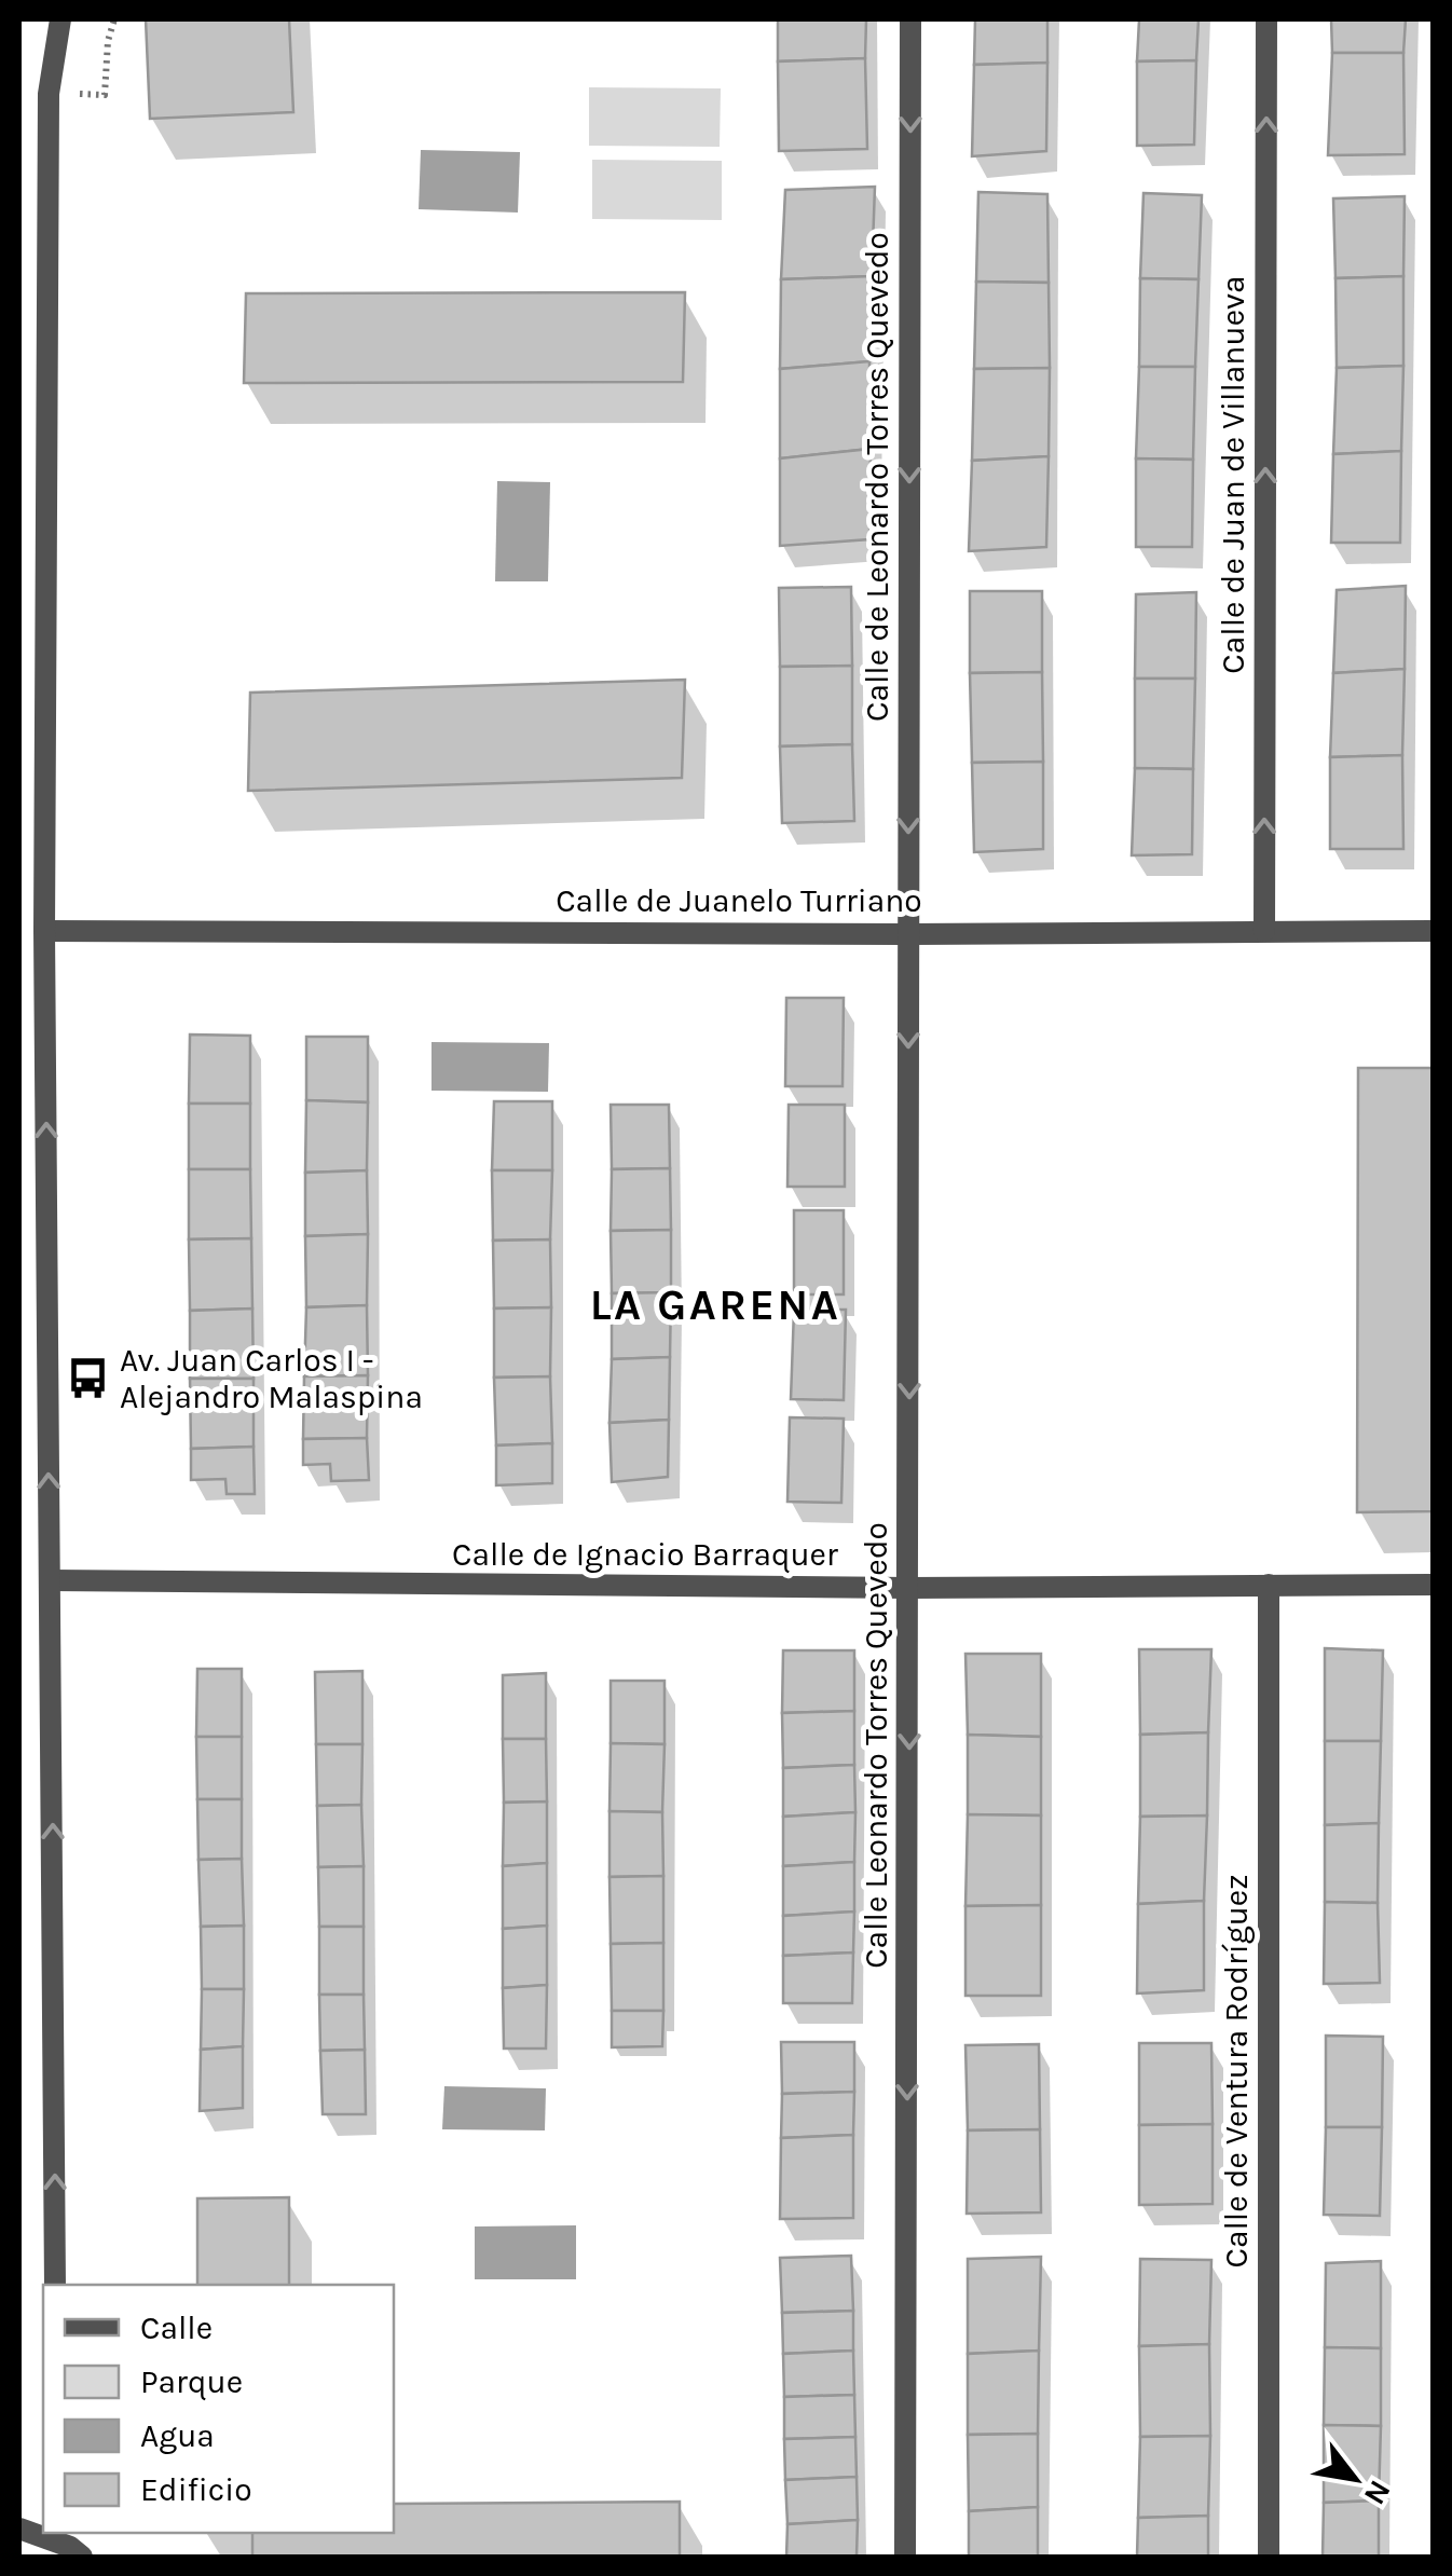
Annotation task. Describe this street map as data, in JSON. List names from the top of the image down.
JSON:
{
  "streets": {
    "street": [
      "Calle de Juan de Villanueva",
      "Calle de Leonardo Torres Quevedo",
      "Calle de Juanelo Turriano",
      "Calle de Ignacio Barraquer",
      "Calle Leonardo Torres Quevedo",
      "Calle de Ventura Rodríguez"
    ]
  },
  "crossings": [
    ["Calle de Juan de Villanueva", "Calle de Juanelo Turriano"],
    ["Calle de Leonardo Torres Quevedo", "Calle de Juanelo Turriano"],
    ["Calle de Leonardo Torres Quevedo", "Calle Leonardo Torres Quevedo"],
    ["Calle de Juanelo Turriano", "Calle Leonardo Torres Quevedo"],
    ["Calle de Ignacio Barraquer", "Calle Leonardo Torres Quevedo"],
    ["Calle de Ignacio Barraquer", "Calle de Ventura Rodríguez"]
  ],
  "one_way": ["Calle de Juan de Villanueva", "Calle de Leonardo Torres Quevedo", "Calle Leonardo Torres Quevedo"],
  "districts": ["LA GARENA"],
  "places": {
    "bus stop": ["Av. Juan Carlos I - Alejandro Malaspina"]
  },
  "legend": [
    "Calle",
    "Parque",
    "Agua",
    "Edificio"
  ],
  "north": "bottom right"
}
